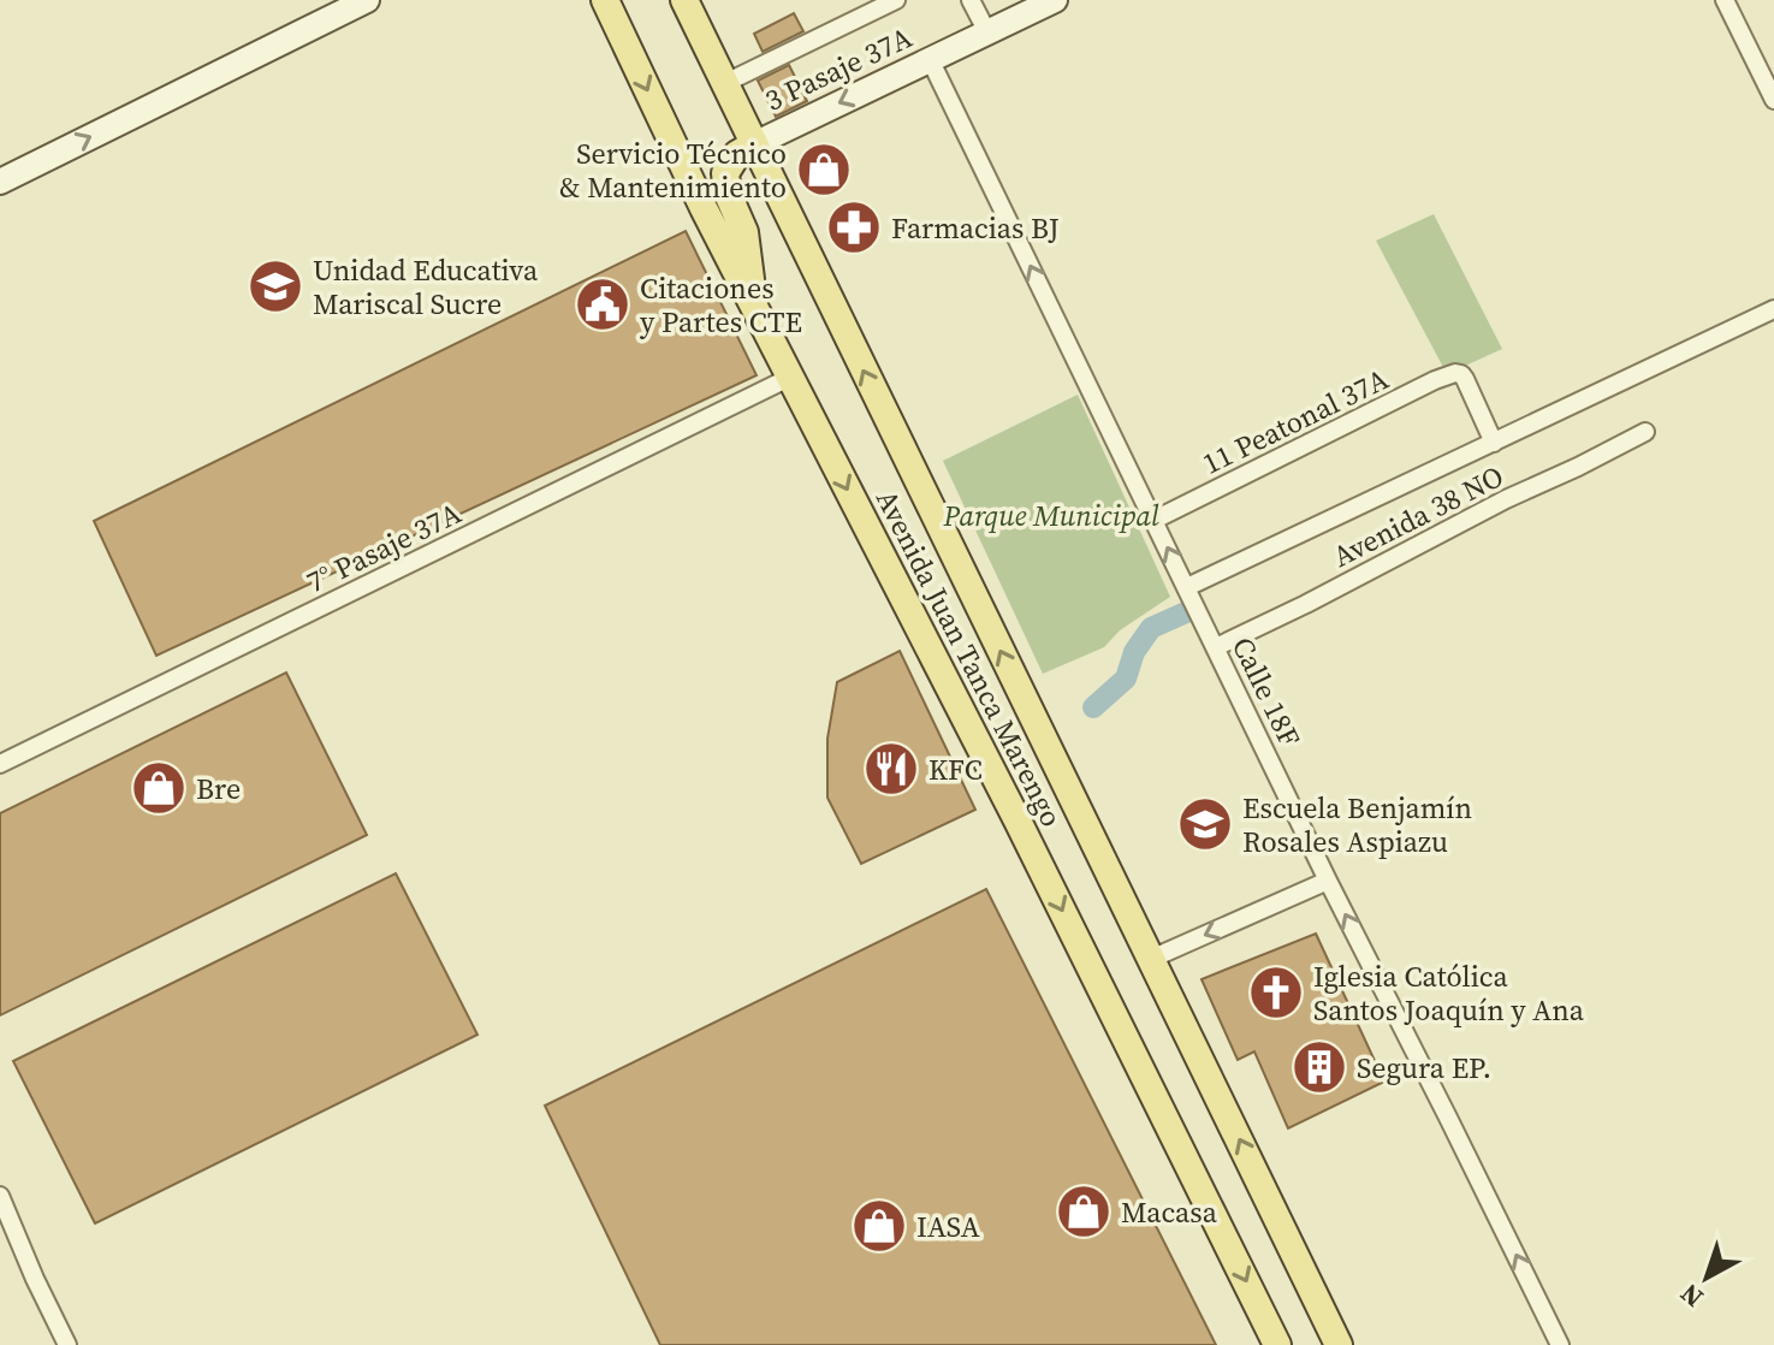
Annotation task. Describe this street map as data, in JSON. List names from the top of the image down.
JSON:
{
  "streets": {
    "main road": ["Avenida Juan Tanca Marengo"],
    "street": [
      "3 Pasaje 37A",
      "11 Peatonal 37A",
      "Avenida 38 NO",
      "7° Pasaje 37A",
      "Calle 18F"
    ]
  },
  "crossings": [
    ["3 Pasaje 37A", "Avenida Juan Tanca Marengo"],
    ["3 Pasaje 37A", "Calle 18F"],
    ["11 Peatonal 37A", "Calle 18F"],
    ["Avenida 38 NO", "Calle 18F"],
    ["7° Pasaje 37A", "Avenida Juan Tanca Marengo"]
  ],
  "one_way": ["Calle 18F"],
  "parks": ["Parque Municipal"],
  "places": {
    "shop": [
      "Servicio Técnico & Mantenimiento",
      "Bre",
      "Macasa",
      "IASA"
    ],
    "pharmacy": ["Farmacias BJ"],
    "school or university": ["Unidad Educativa Mariscal Sucre", "Escuela Benjamín Rosales Aspiazu"],
    "public building": ["Citaciones y Partes CTE"],
    "restaurant": ["KFC"],
    "church": ["Iglesia Católica Santos Joaquín y Ana"],
    "building": ["Segura EP."]
  },
  "north": "bottom left"
}
